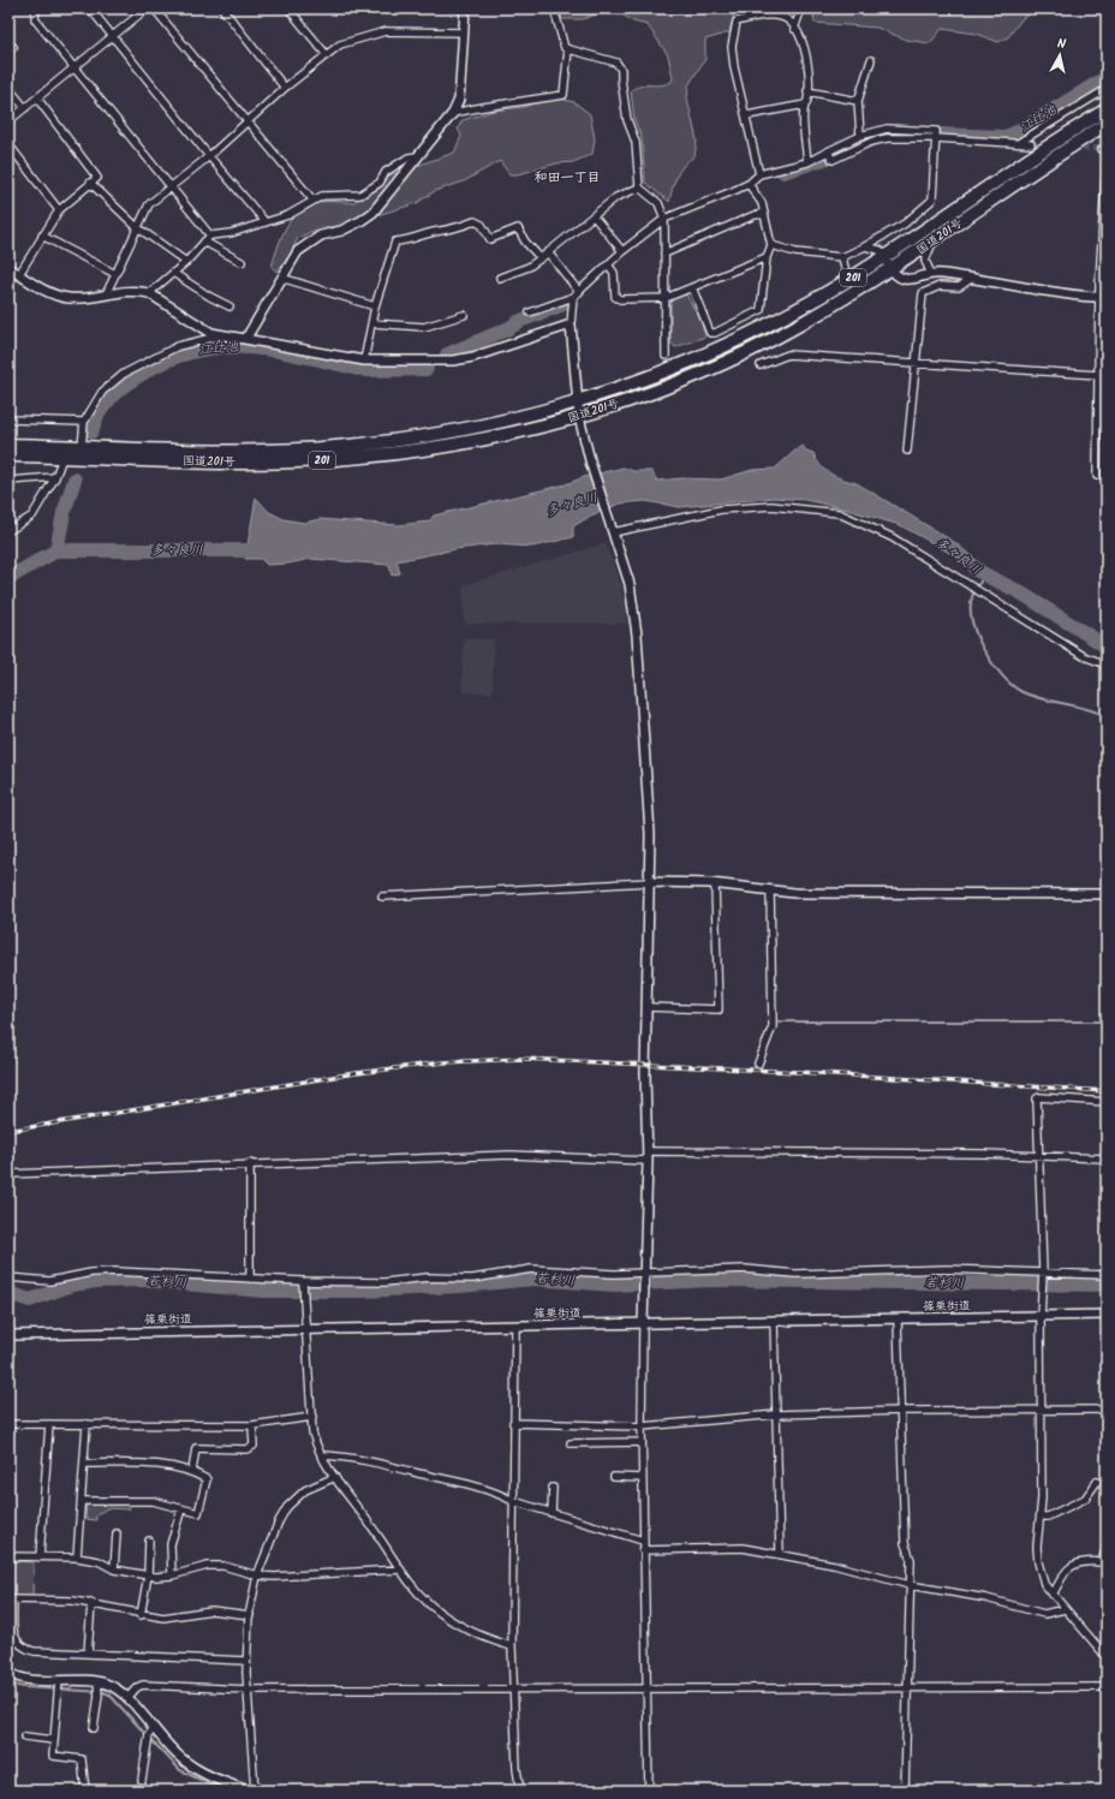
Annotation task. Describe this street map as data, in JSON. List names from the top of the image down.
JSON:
{
  "streets": {
    "highway": ["国道201号", "201"],
    "street": ["篠栗街道"]
  },
  "districts": ["和田一丁目"],
  "water": ["江辻池", "多々良川", "若杉川"],
  "north": "top"
}
